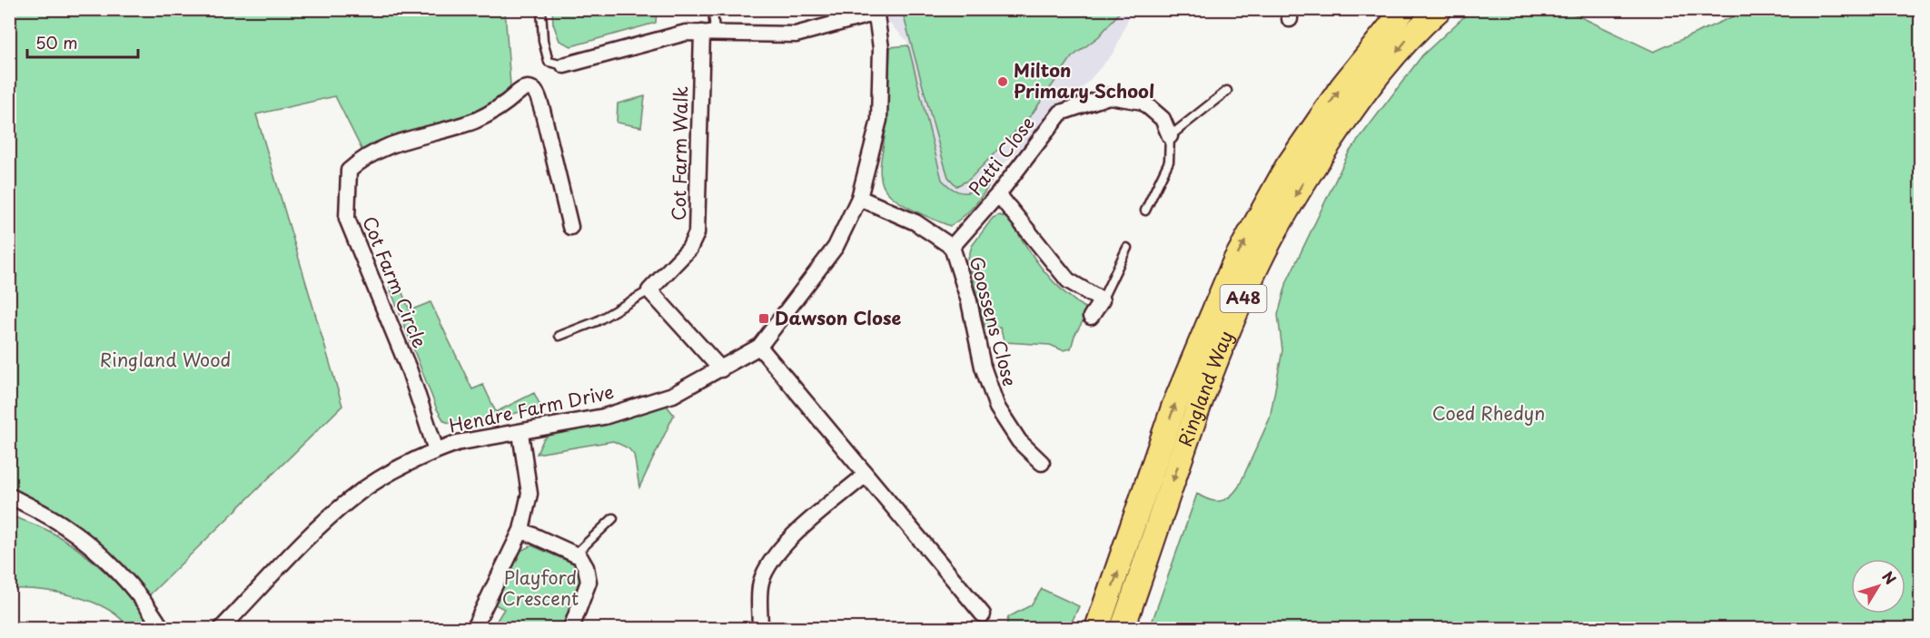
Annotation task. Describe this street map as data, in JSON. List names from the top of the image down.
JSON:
{
  "streets": {
    "main road": ["A48", "Ringland Way"],
    "street": [
      "Cot Farm Walk",
      "Patti Close",
      "Cot Farm Circle",
      "Goossens Close",
      "Hendre Farm Drive"
    ]
  },
  "crossings": [
    ["Patti Close", "Goossens Close"],
    ["Cot Farm Circle", "Hendre Farm Drive"],
    ["Goossens Close", "Hendre Farm Drive"]
  ],
  "parks": ["Ringland Wood", "Coed Rhedyn", "Playford Crescent"],
  "places": {
    "other": ["Milton Primary School"],
    "transit": ["Dawson Close"]
  },
  "scale_bar": "50 m",
  "north": "top right"
}
